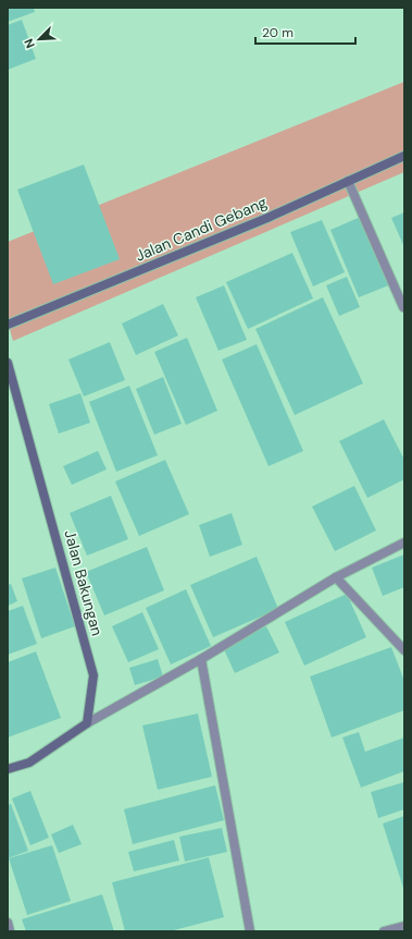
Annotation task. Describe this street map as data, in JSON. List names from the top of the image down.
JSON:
{
  "streets": {
    "main road": ["Jalan Candi Gebang", "Jalan Bakungan"]
  },
  "scale_bar": "20 m",
  "north": "bottom left"
}
